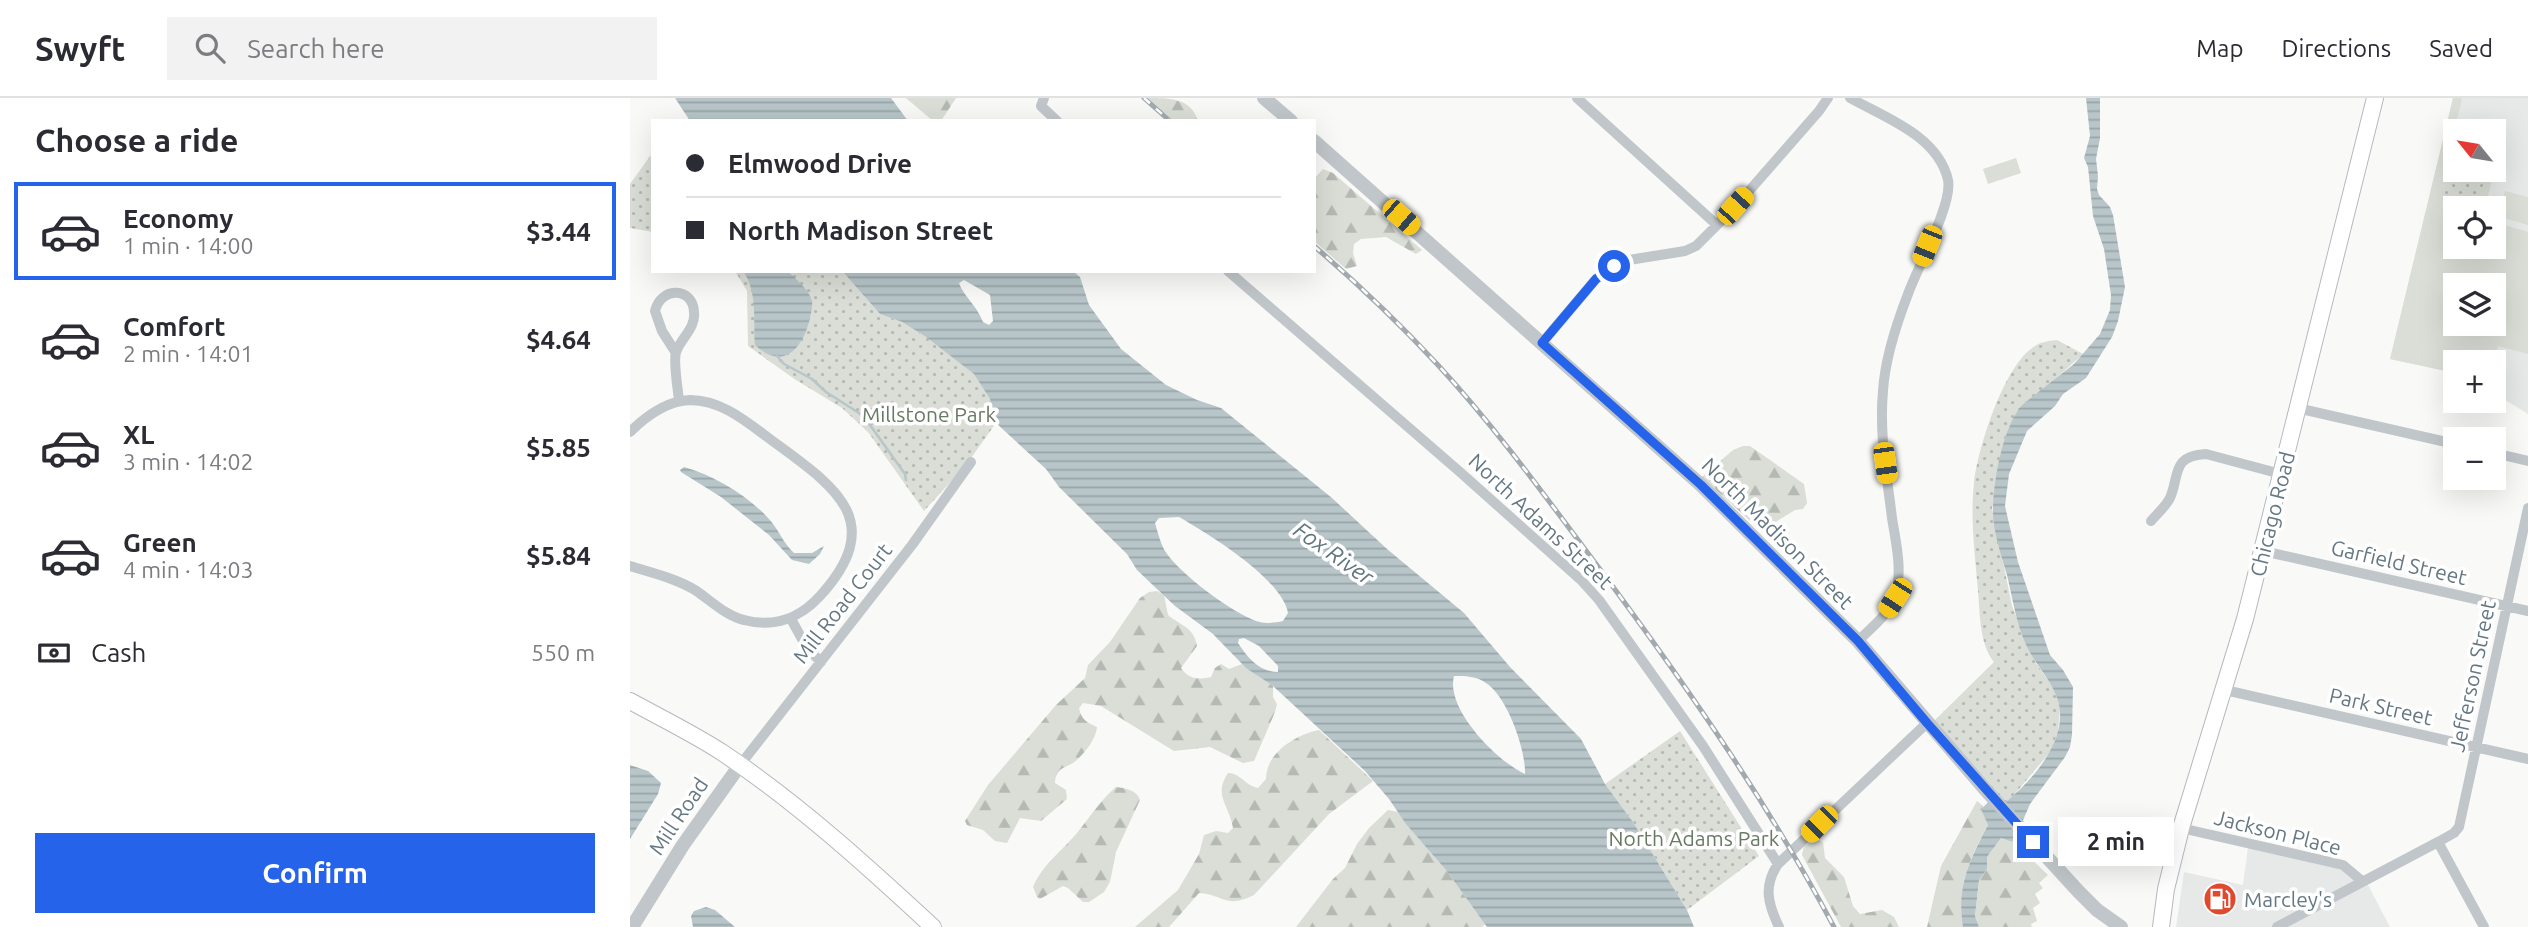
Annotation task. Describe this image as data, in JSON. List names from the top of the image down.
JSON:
{
  "streets": {
    "main road": ["Chicago Road"],
    "street": [
      "North Adams Street",
      "North Madison Street",
      "Garfield Street",
      "Mill Road Court",
      "Jefferson Street",
      "Park Street",
      "Mill Road",
      "Jackson Place"
    ]
  },
  "crossings": [
    ["Chicago Road", "Garfield Street"],
    ["Chicago Road", "Park Street"],
    ["Chicago Road", "Jackson Place"],
    ["Garfield Street", "Jefferson Street"],
    ["Mill Road Court", "Mill Road"],
    ["Jefferson Street", "Park Street"],
    ["Jefferson Street", "Jackson Place"]
  ],
  "water": ["Fox River"],
  "parks": ["Millstone Park", "North Adams Park"],
  "places": {
    "fuel station": ["Marcley's"]
  },
  "north": "top left",
  "page": {
    "header": "Swyft",
    "search": "Search here",
    "nav": ["Map", "Directions", "Saved"],
    "heading": "Choose a ride",
    "map_buttons": ["+", "−"],
    "banner": ["Elmwood Drive", "North Madison Street"],
    "list": [
      {
        "name": "Economy",
        "note": "1 min · 14:00",
        "value": "$3.44"
      },
      {
        "name": "Comfort",
        "note": "2 min · 14:01",
        "value": "$4.64"
      },
      {
        "name": "XL",
        "note": "3 min · 14:02",
        "value": "$5.85"
      },
      {
        "name": "Green",
        "note": "4 min · 14:03",
        "value": "$5.84"
      }
    ],
    "pay": ["Cash", "550 m"],
    "bubble": "2 min",
    "buttons": "Confirm"
  }
}
